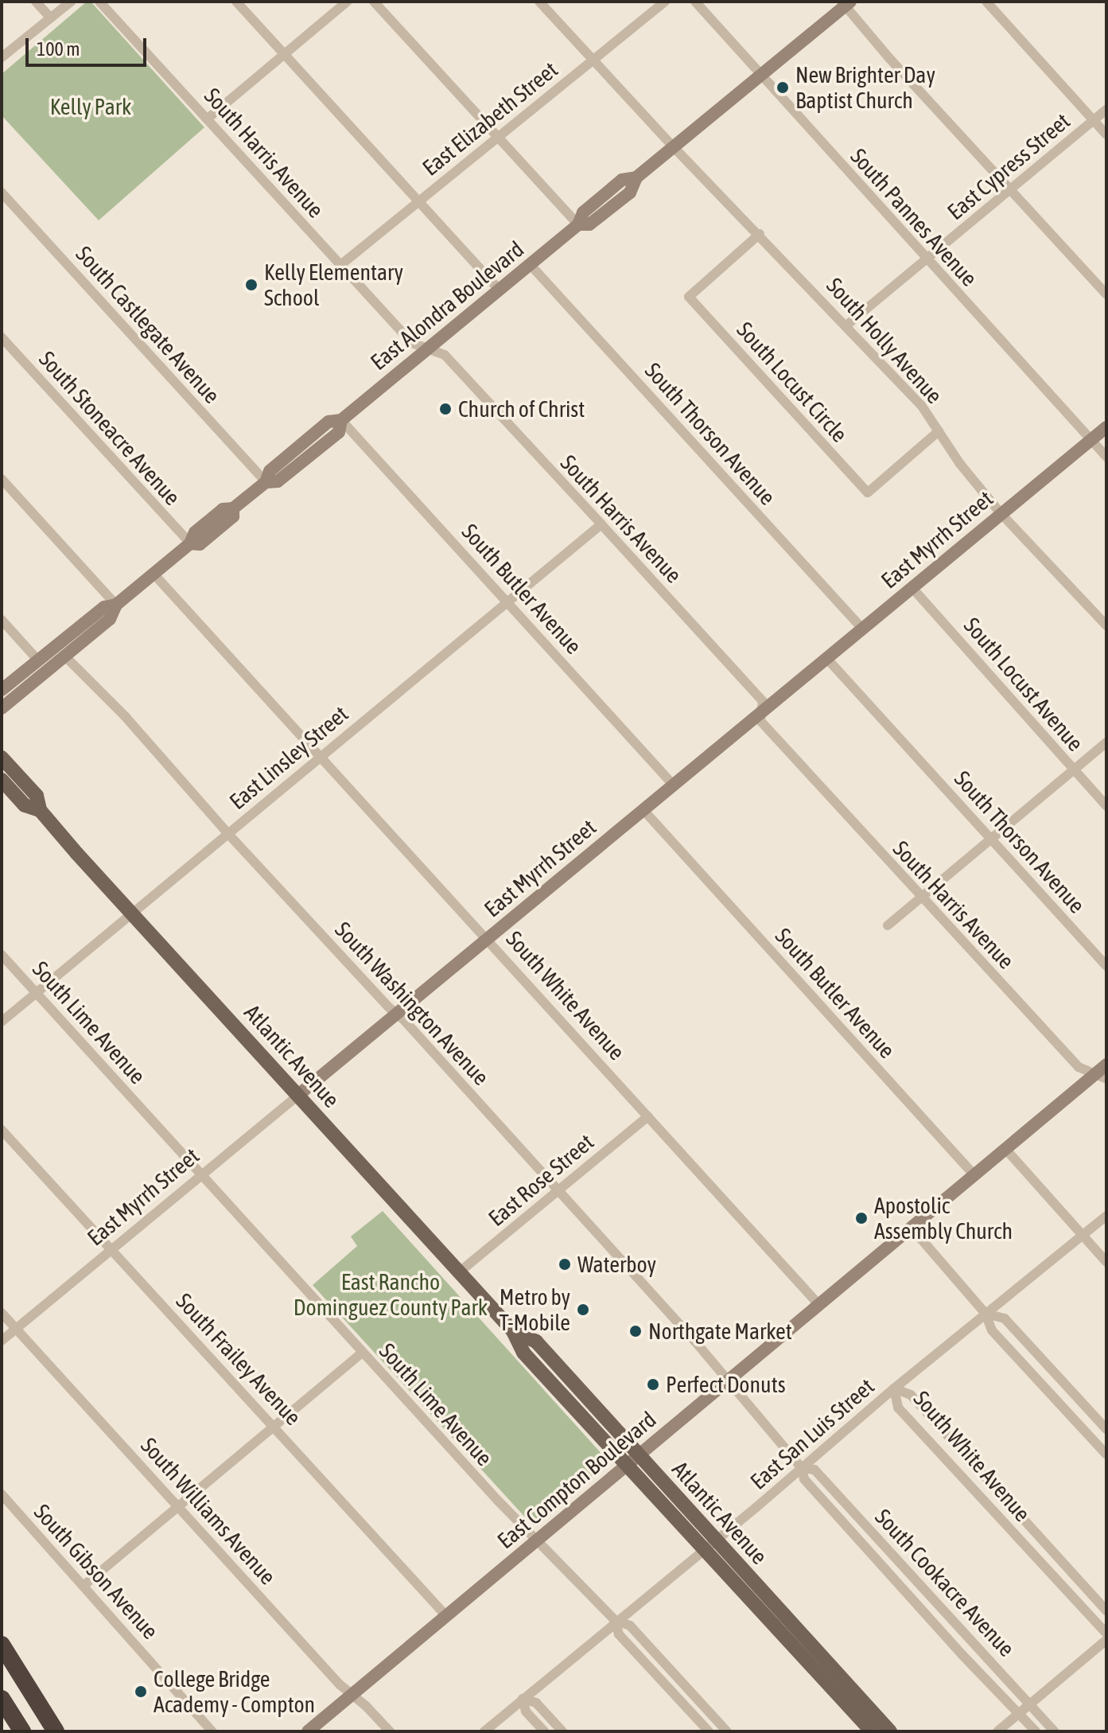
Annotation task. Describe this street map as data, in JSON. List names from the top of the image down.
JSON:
{
  "streets": {
    "main road": [
      "East Alondra Boulevard",
      "East Myrrh Street",
      "Atlantic Avenue",
      "East Compton Boulevard"
    ],
    "street": [
      "East Elizabeth Street",
      "South Harris Avenue",
      "East Cypress Street",
      "South Pannes Avenue",
      "South Castlegate Avenue",
      "South Holly Avenue",
      "South Locust Circle",
      "South Stoneacre Avenue",
      "South Thorson Avenue",
      "South Butler Avenue",
      "South Locust Avenue",
      "East Linsley Street",
      "South White Avenue",
      "South Washington Avenue",
      "South Lime Avenue",
      "East Rose Street",
      "South Frailey Avenue",
      "East San Luis Street",
      "South Williams Avenue",
      "South Gibson Avenue",
      "South Cookacre Avenue"
    ]
  },
  "crossings": [
    ["East Elizabeth Street", "South Harris Avenue"],
    ["East Elizabeth Street", "South Holly Avenue"],
    ["South Harris Avenue", "East Alondra Boulevard"],
    ["South Harris Avenue", "East Myrrh Street"],
    ["South Harris Avenue", "East Linsley Street"],
    ["South Harris Avenue", "East Compton Boulevard"],
    ["East Cypress Street", "South Pannes Avenue"],
    ["East Cypress Street", "South Holly Avenue"],
    ["South Pannes Avenue", "East Alondra Boulevard"],
    ["South Pannes Avenue", "East Myrrh Street"],
    ["East Alondra Boulevard", "South Castlegate Avenue"],
    ["East Alondra Boulevard", "South Holly Avenue"],
    ["East Alondra Boulevard", "South Stoneacre Avenue"],
    ["East Alondra Boulevard", "South Thorson Avenue"],
    ["East Alondra Boulevard", "South Butler Avenue"],
    ["East Alondra Boulevard", "South White Avenue"],
    ["East Alondra Boulevard", "South Washington Avenue"],
    ["South Holly Avenue", "South Locust Circle"],
    ["South Holly Avenue", "East Myrrh Street"],
    ["South Thorson Avenue", "East Myrrh Street"],
    ["East Myrrh Street", "South Butler Avenue"],
    ["East Myrrh Street", "South Locust Avenue"],
    ["East Myrrh Street", "South White Avenue"],
    ["East Myrrh Street", "South Washington Avenue"],
    ["East Myrrh Street", "South Lime Avenue"],
    ["East Myrrh Street", "Atlantic Avenue"],
    ["East Myrrh Street", "South Frailey Avenue"],
    ["East Myrrh Street", "South Williams Avenue"],
    ["South Butler Avenue", "East Linsley Street"],
    ["South Butler Avenue", "East Compton Boulevard"],
    ["East Linsley Street", "South White Avenue"],
    ["East Linsley Street", "South Washington Avenue"],
    ["East Linsley Street", "South Lime Avenue"],
    ["East Linsley Street", "Atlantic Avenue"],
    ["South White Avenue", "East Rose Street"],
    ["South White Avenue", "East San Luis Street"],
    ["South White Avenue", "East Compton Boulevard"],
    ["South Washington Avenue", "East Rose Street"],
    ["South Washington Avenue", "East Compton Boulevard"],
    ["South Washington Avenue", "South Cookacre Avenue"],
    ["South Lime Avenue", "East San Luis Street"],
    ["South Lime Avenue", "East Compton Boulevard"],
    ["Atlantic Avenue", "East Rose Street"],
    ["Atlantic Avenue", "East San Luis Street"],
    ["Atlantic Avenue", "East Compton Boulevard"],
    ["South Frailey Avenue", "East Compton Boulevard"],
    ["East San Luis Street", "South Cookacre Avenue"],
    ["East Compton Boulevard", "South Williams Avenue"],
    ["East Compton Boulevard", "South Cookacre Avenue"]
  ],
  "parks": ["Kelly Park", "East Rancho Dominguez County Park"],
  "places": [
    "New Brighter Day Baptist Church",
    "Kelly Elementary School",
    "Church of Christ",
    "Apostolic Assembly Church",
    "Waterboy",
    "Metro by T-Mobile",
    "Northgate Market",
    "Perfect Donuts",
    "College Bridge Academy - Compton"
  ],
  "scale_bar": "100 m"
}
